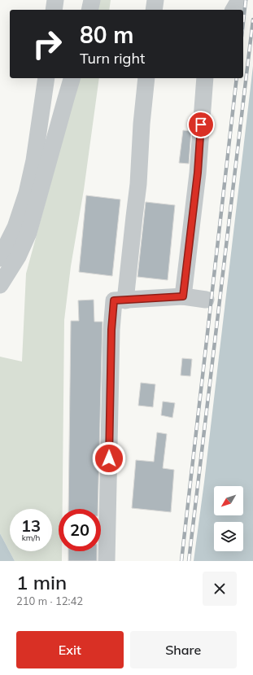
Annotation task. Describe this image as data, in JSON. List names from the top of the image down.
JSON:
{
  "north": "bottom left",
  "page": {
    "turn": ["80 m", "Turn right"],
    "speed": "13 km/h",
    "limit": "20",
    "heading": ["1 min", "210 m · 12:42"],
    "buttons": ["Exit", "Share"]
  }
}
